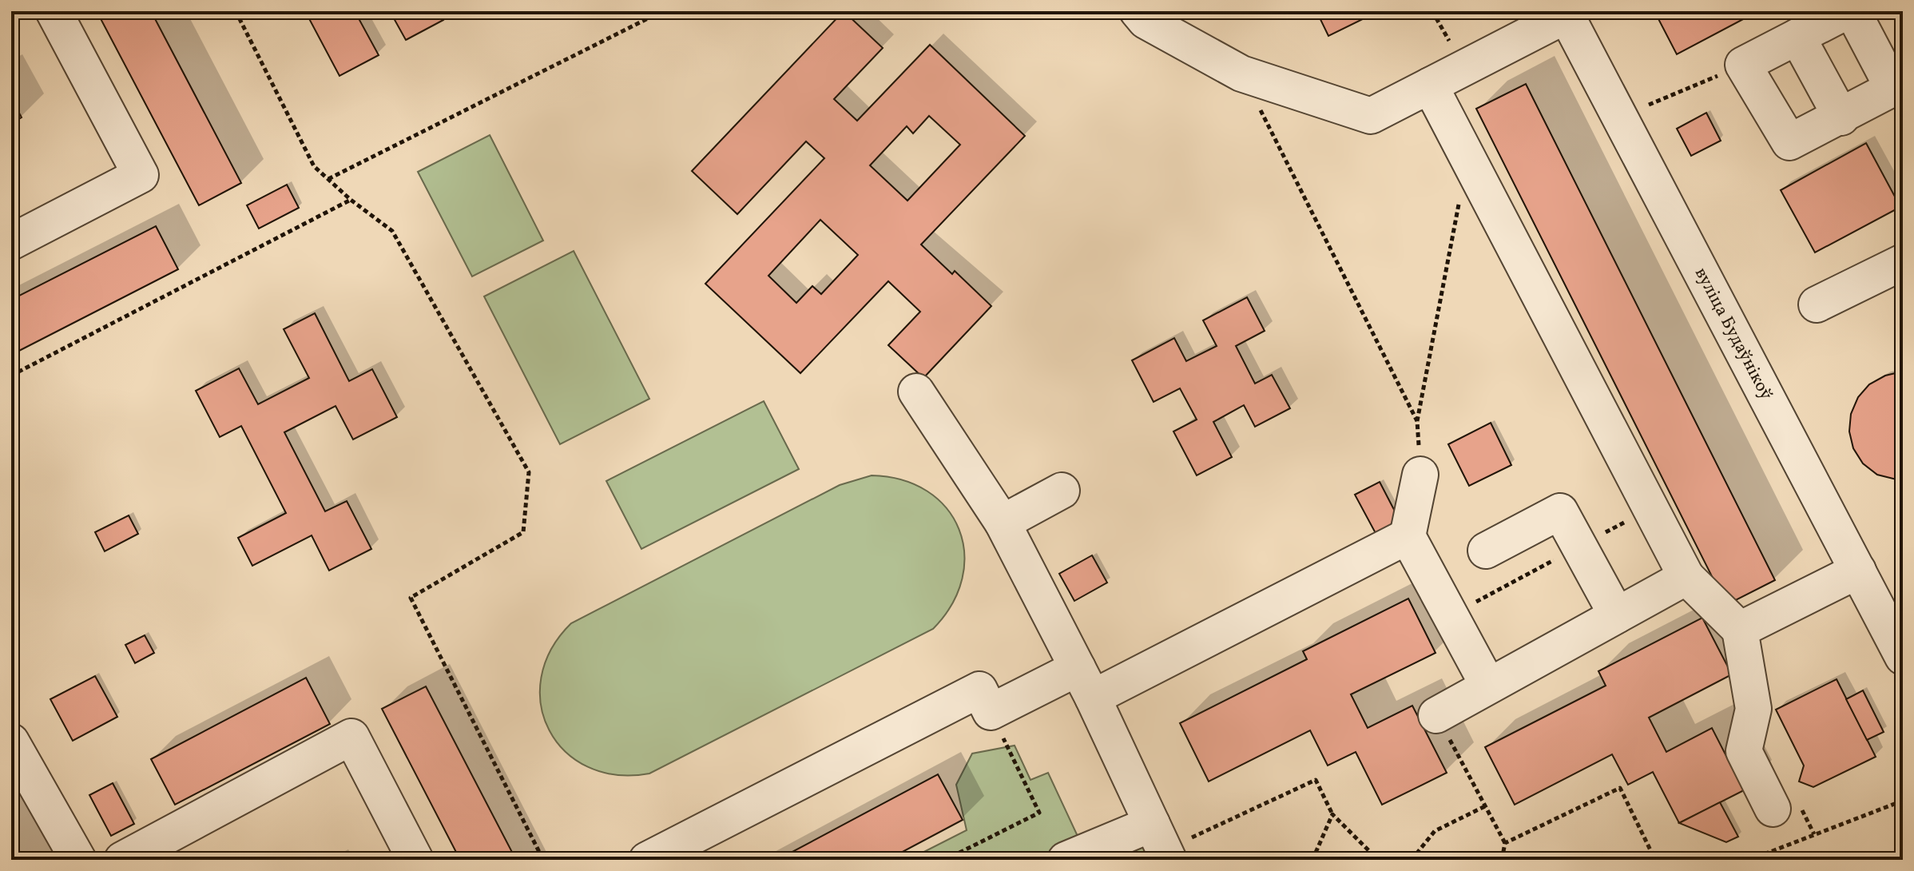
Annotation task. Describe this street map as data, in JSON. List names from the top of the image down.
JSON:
{
  "streets": {
    "street": ["вуліца Будаўнікоў"]
  }
}
